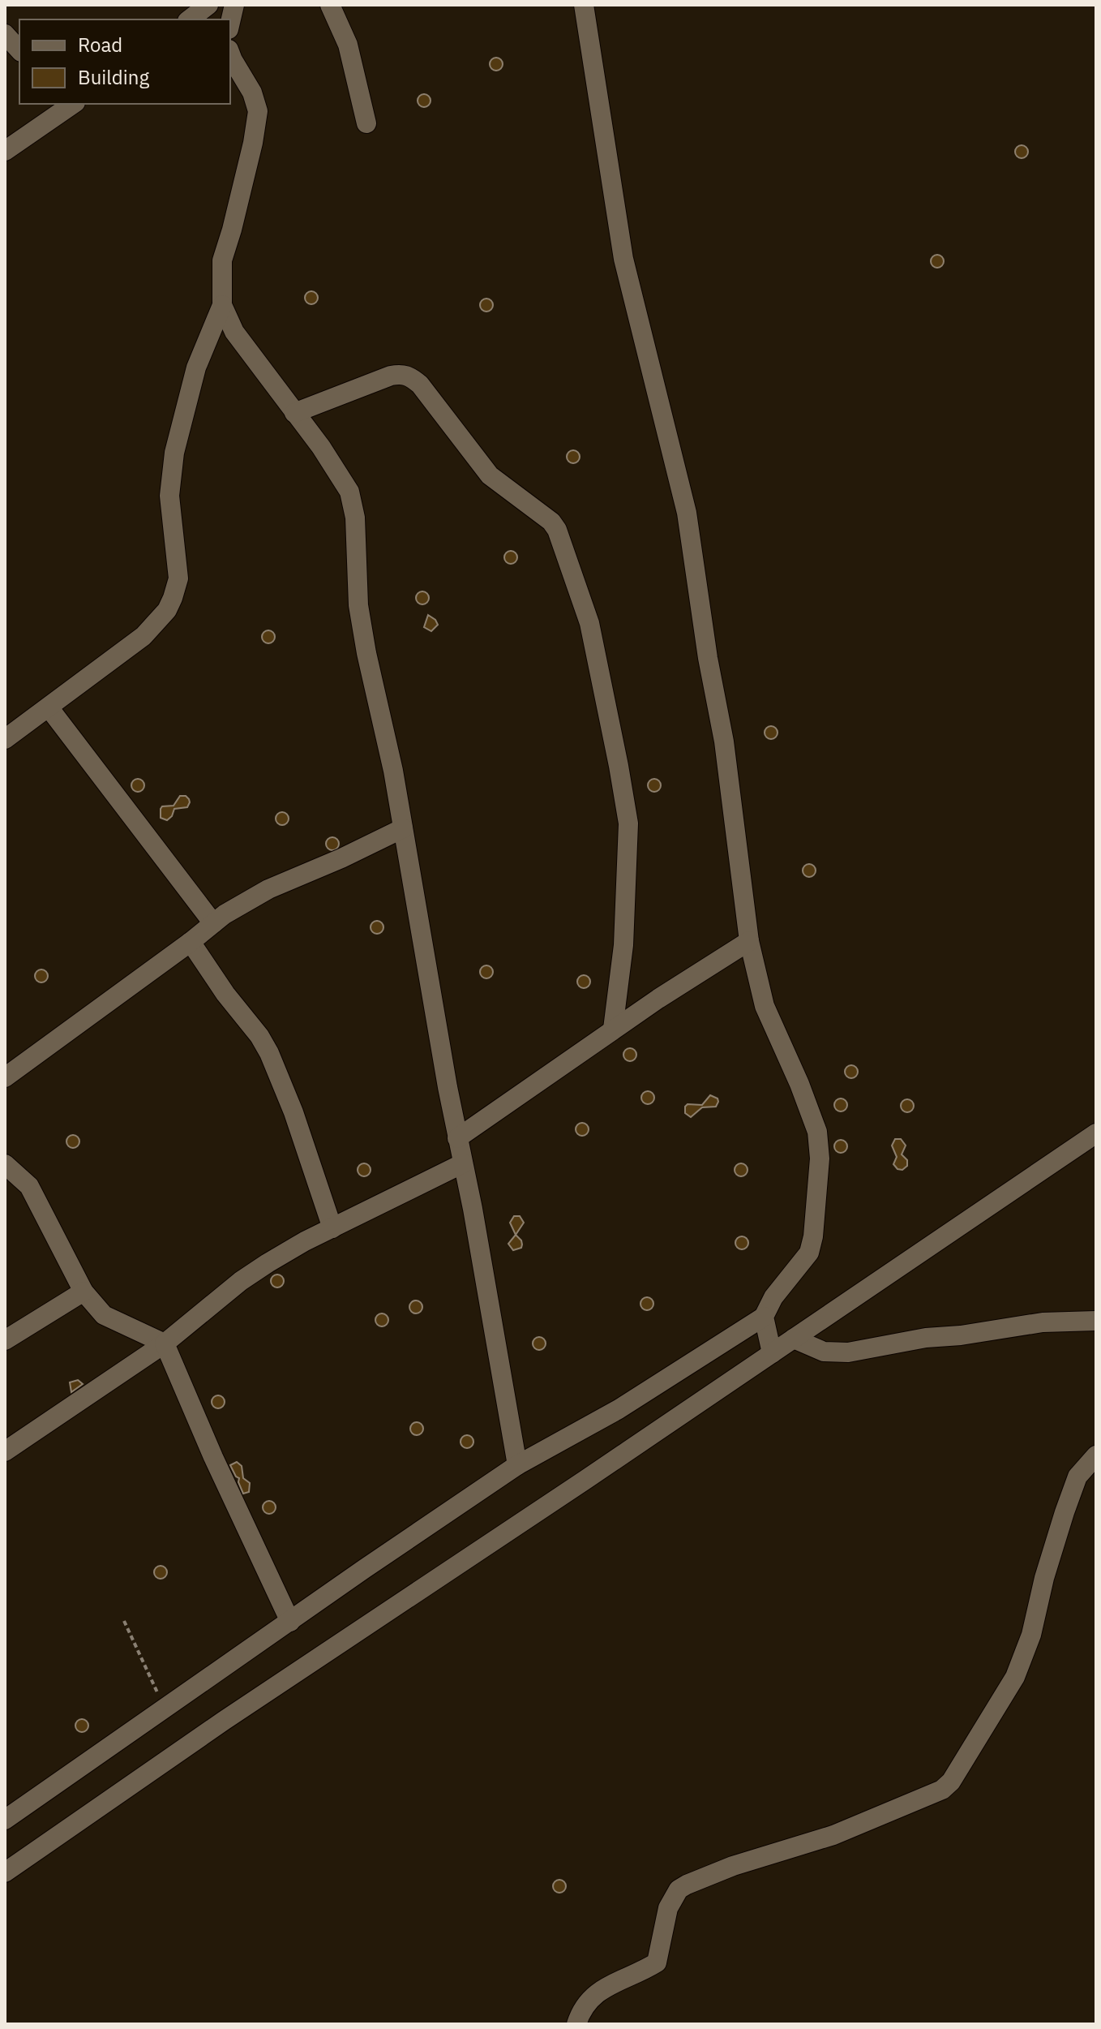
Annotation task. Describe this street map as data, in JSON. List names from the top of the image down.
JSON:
{
  "legend": ["Road", "Building"]
}
